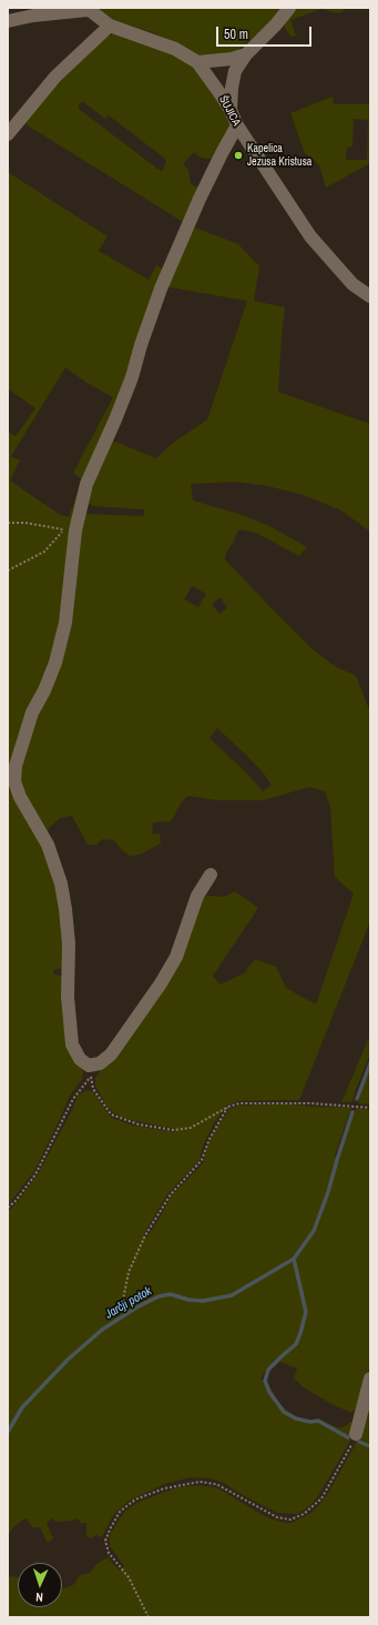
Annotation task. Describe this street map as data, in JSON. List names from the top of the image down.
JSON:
{
  "streets": {
    "street": ["ŠUJICA"]
  },
  "water": ["Jarčji potok"],
  "places": ["Kapelica Jezusa Kristusa"],
  "scale_bar": "50 m",
  "north": "bottom"
}
